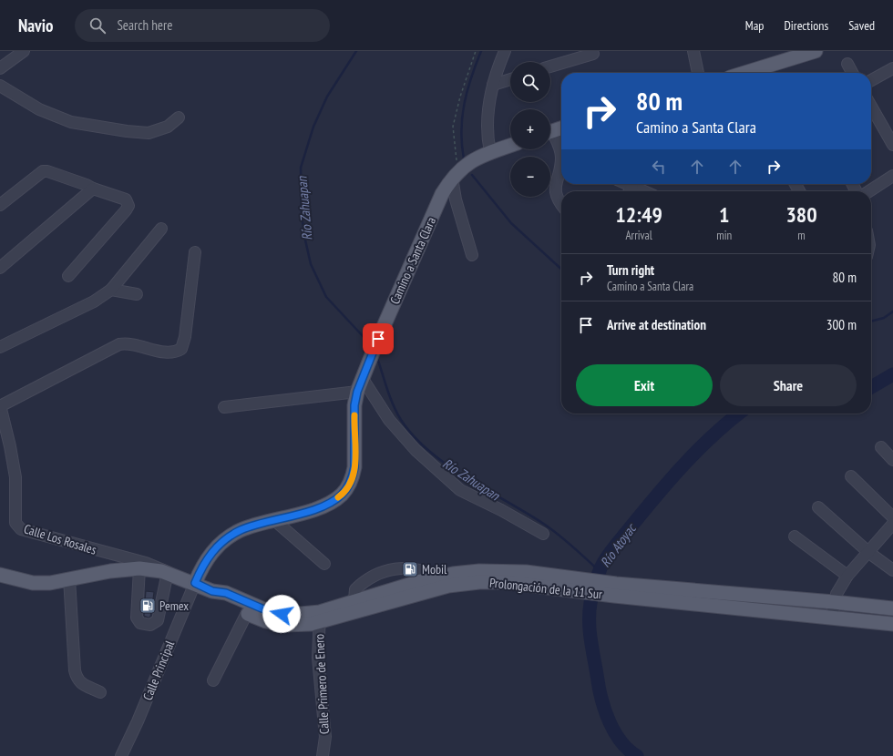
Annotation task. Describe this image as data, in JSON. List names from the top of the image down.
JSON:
{
  "streets": {
    "main road": ["Camino a Santa Clara", "Prolongación de la 11 Sur"],
    "street": ["Calle Los Rosales", "Calle Principal", "Calle Primero de Enero"]
  },
  "crossings": [
    ["Camino a Santa Clara", "Prolongación de la 11 Sur"],
    ["Camino a Santa Clara", "Calle Principal"],
    ["Calle Los Rosales", "Prolongación de la 11 Sur"],
    ["Prolongación de la 11 Sur", "Calle Principal"],
    ["Prolongación de la 11 Sur", "Calle Primero de Enero"]
  ],
  "water": ["Río Zahuapan", "Río Atoyac"],
  "places": {
    "fuel station": ["Mobil", "Pemex"]
  },
  "page": {
    "header": "Navio",
    "search": "Search here",
    "nav": ["Map", "Directions", "Saved"],
    "map_buttons": ["+", "−"],
    "turn": ["80 m", "Camino a Santa Clara"],
    "eta": [
      "12:49",
      "Arrival",
      "1",
      "min",
      "380",
      "m"
    ],
    "list": [
      {
        "name": "Turn right",
        "note": "Camino a Santa Clara",
        "value": "80 m"
      },
      {
        "name": "Arrive at destination",
        "value": "300 m"
      }
    ],
    "buttons": ["Exit", "Share"]
  }
}
